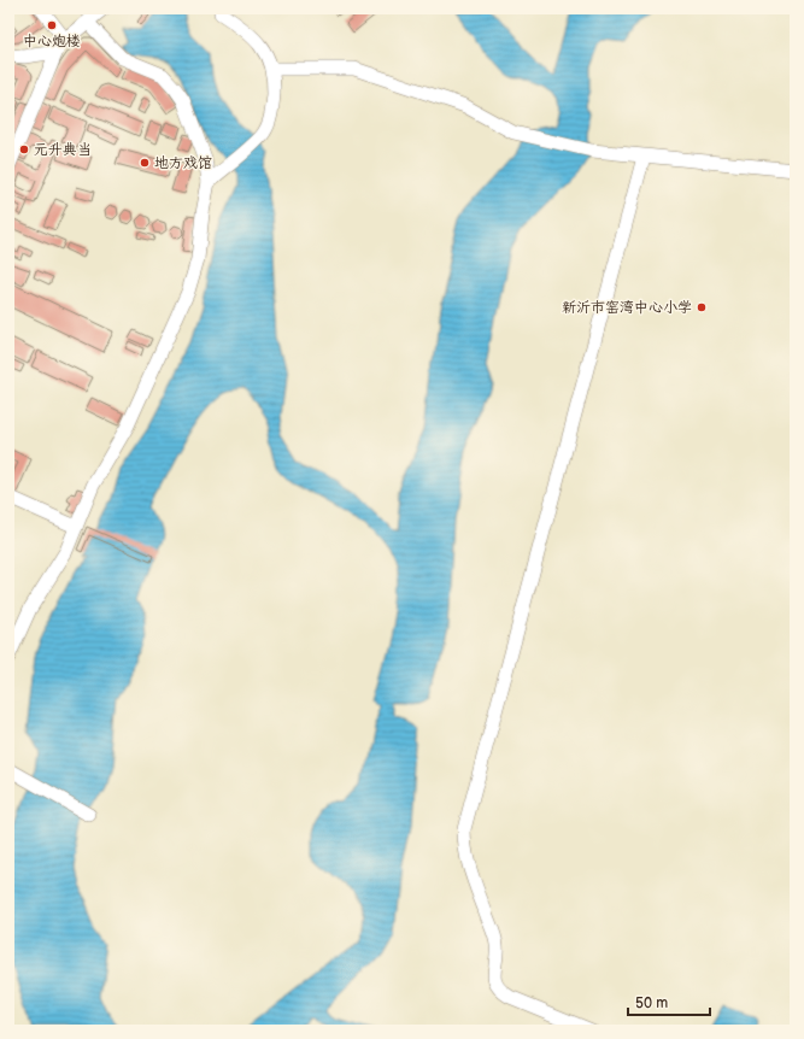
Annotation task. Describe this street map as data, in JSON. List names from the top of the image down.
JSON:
{
  "places": [
    "中心炮楼",
    "元升典当",
    "地方戏馆",
    "新沂市窑湾中心小学"
  ],
  "scale_bar": "50 m"
}
